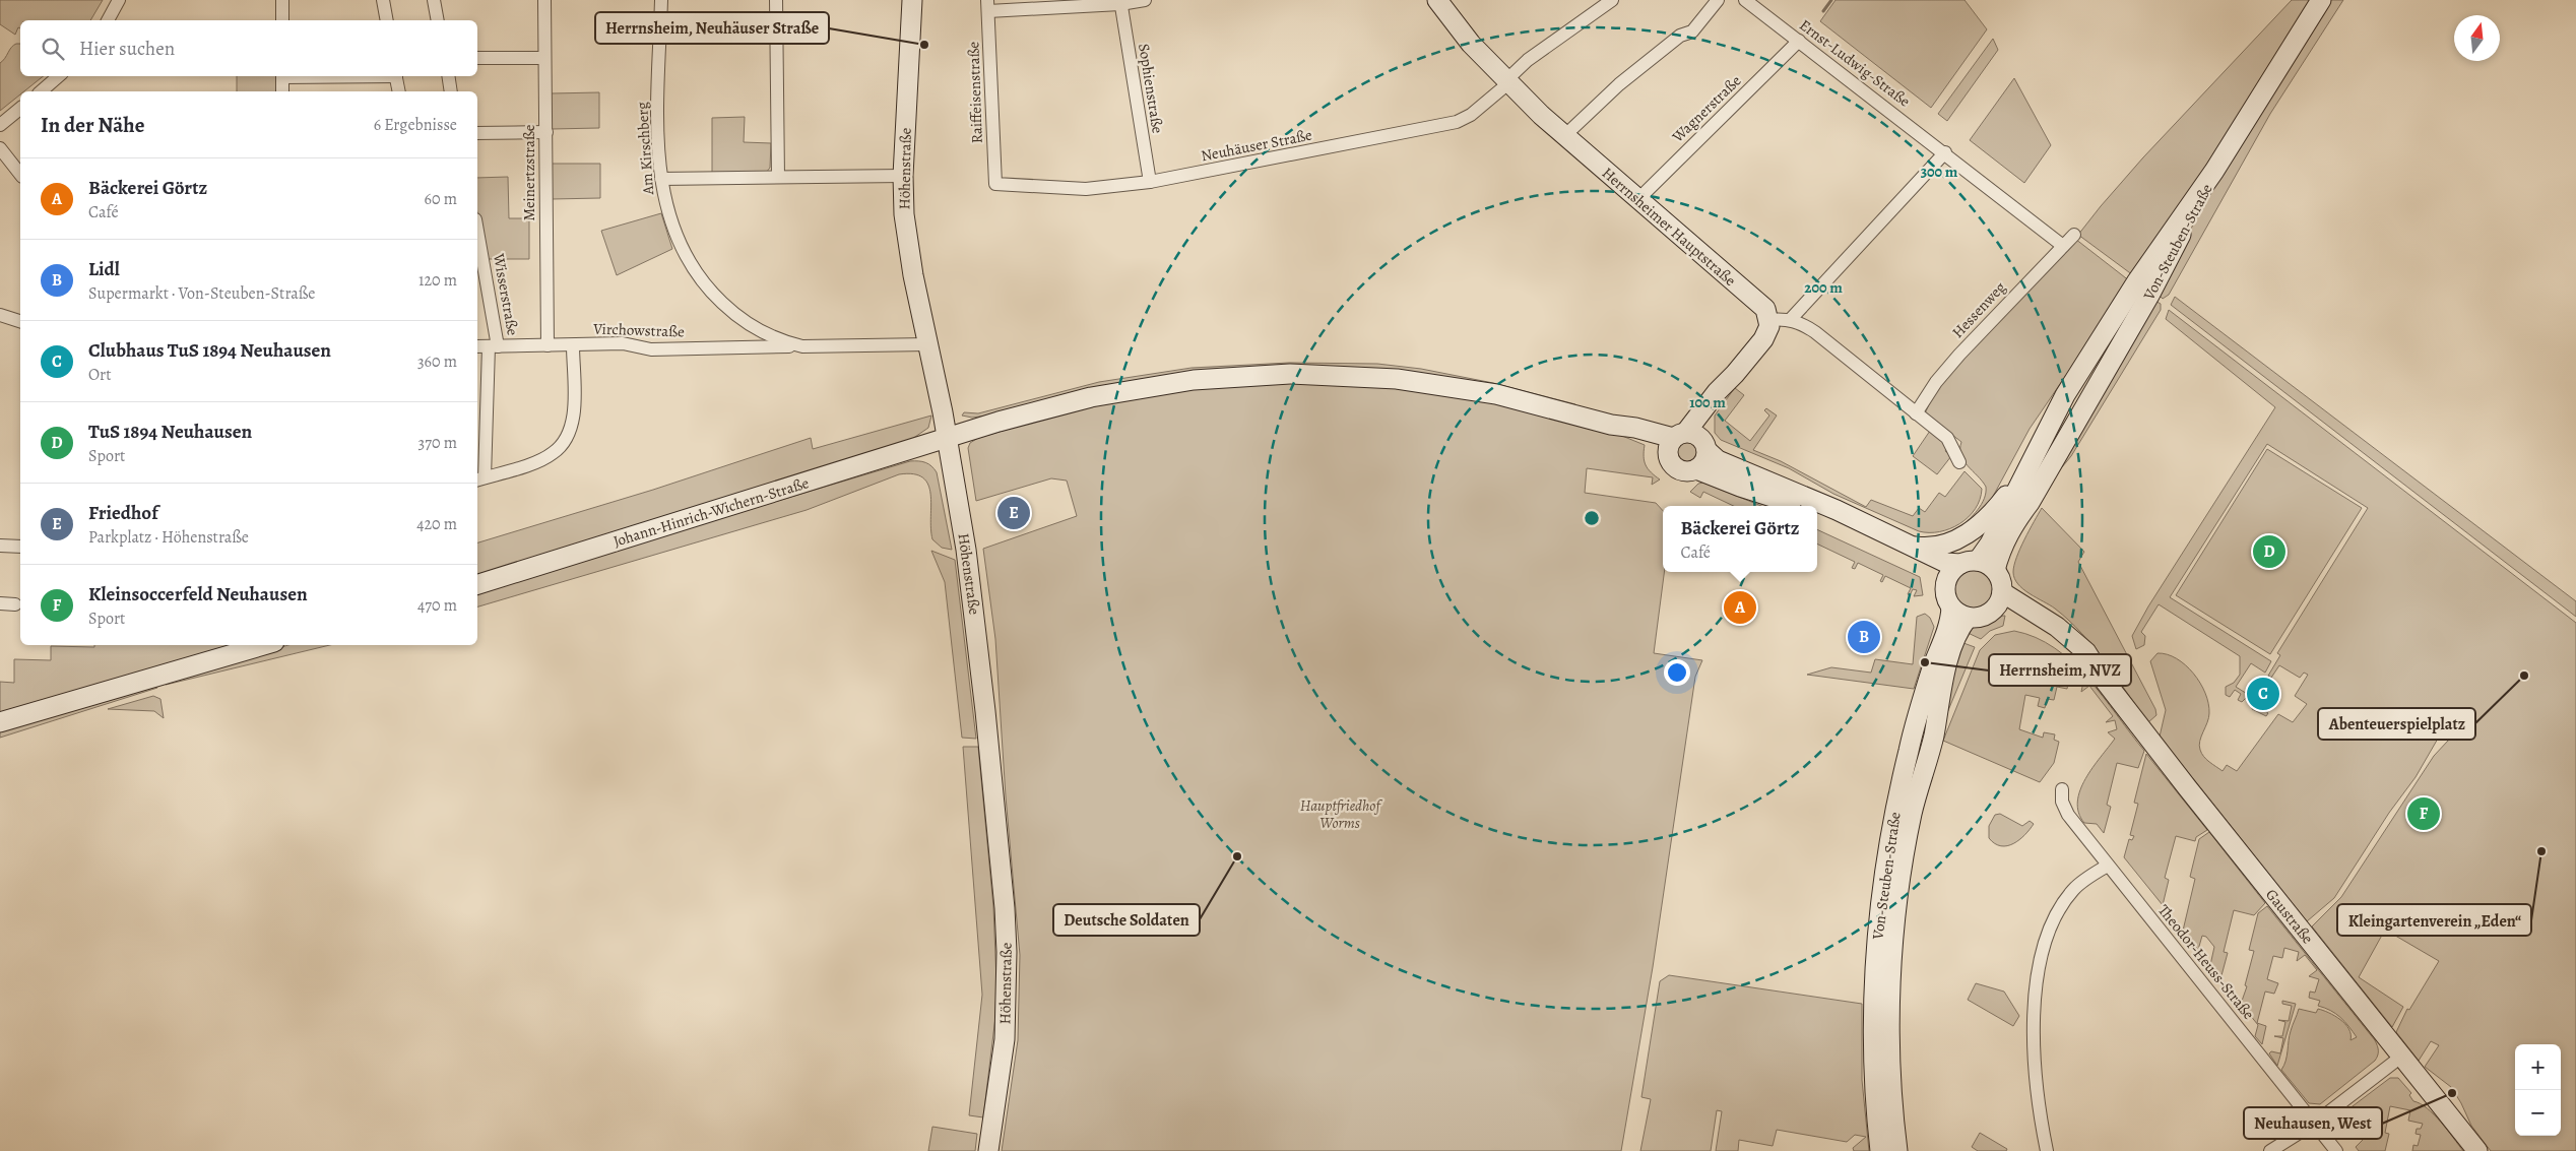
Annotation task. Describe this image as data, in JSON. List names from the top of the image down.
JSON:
{
  "streets": {
    "street": [
      "Ernst-Ludwig-Straße",
      "Sophienstraße",
      "Raiffeisenstraße",
      "Wagnerstraße",
      "Neuhäuser Straße",
      "Am Kirschberg",
      "Höhenstraße",
      "Meinertzstraße",
      "Herrnsheimer Hauptstraße",
      "Von-Steuben-Straße",
      "Wisserstraße",
      "Hessenweg",
      "Virchowstraße",
      "Johann-Hinrich-Wichern-Straße",
      "Gaustraße",
      "Theodor-Heuss-Straße"
    ]
  },
  "crossings": [
    ["Ernst-Ludwig-Straße", "Wagnerstraße"],
    ["Ernst-Ludwig-Straße", "Hessenweg"],
    ["Sophienstraße", "Neuhäuser Straße"],
    ["Raiffeisenstraße", "Neuhäuser Straße"],
    ["Wagnerstraße", "Herrnsheimer Hauptstraße"],
    ["Neuhäuser Straße", "Herrnsheimer Hauptstraße"],
    ["Am Kirschberg", "Höhenstraße"],
    ["Am Kirschberg", "Virchowstraße"],
    ["Höhenstraße", "Johann-Hinrich-Wichern-Straße"],
    ["Meinertzstraße", "Virchowstraße"],
    ["Von-Steuben-Straße", "Johann-Hinrich-Wichern-Straße"],
    ["Von-Steuben-Straße", "Gaustraße"],
    ["Wisserstraße", "Virchowstraße"],
    ["Johann-Hinrich-Wichern-Straße", "Gaustraße"]
  ],
  "parks": ["Hauptfriedhof Worms"],
  "places": [
    "Herrnsheim, Neuhäuser Straße",
    "Herrnsheim, NVZ",
    "Abenteuerspielplatz",
    "Kleingartenverein „Eden“",
    "Deutsche Soldaten",
    "Neuhausen, West"
  ],
  "north": "top",
  "page": {
    "search": "Hier suchen",
    "heading": ["In der Nähe", "6 Ergebnisse"],
    "list": [
      {
        "mark": "A",
        "name": "Bäckerei Görtz",
        "note": "Café",
        "value": "60 m"
      },
      {
        "mark": "B",
        "name": "Lidl",
        "note": "Supermarkt · Von-Steuben-Straße",
        "value": "120 m"
      },
      {
        "mark": "C",
        "name": "Clubhaus TuS 1894 Neuhausen",
        "note": "Ort",
        "value": "360 m"
      },
      {
        "mark": "D",
        "name": "TuS 1894 Neuhausen",
        "note": "Sport",
        "value": "370 m"
      },
      {
        "mark": "E",
        "name": "Friedhof",
        "note": "Parkplatz · Höhenstraße",
        "value": "420 m"
      },
      {
        "mark": "F",
        "name": "Kleinsoccerfeld Neuhausen",
        "note": "Sport",
        "value": "470 m"
      }
    ],
    "pins": [
      "E",
      "D",
      "A",
      "B",
      "C",
      "F"
    ],
    "popup": ["Bäckerei Görtz", "Café"],
    "map_buttons": ["+", "−"]
  },
  "rings": ["300 m", "200 m", "100 m"]
}
